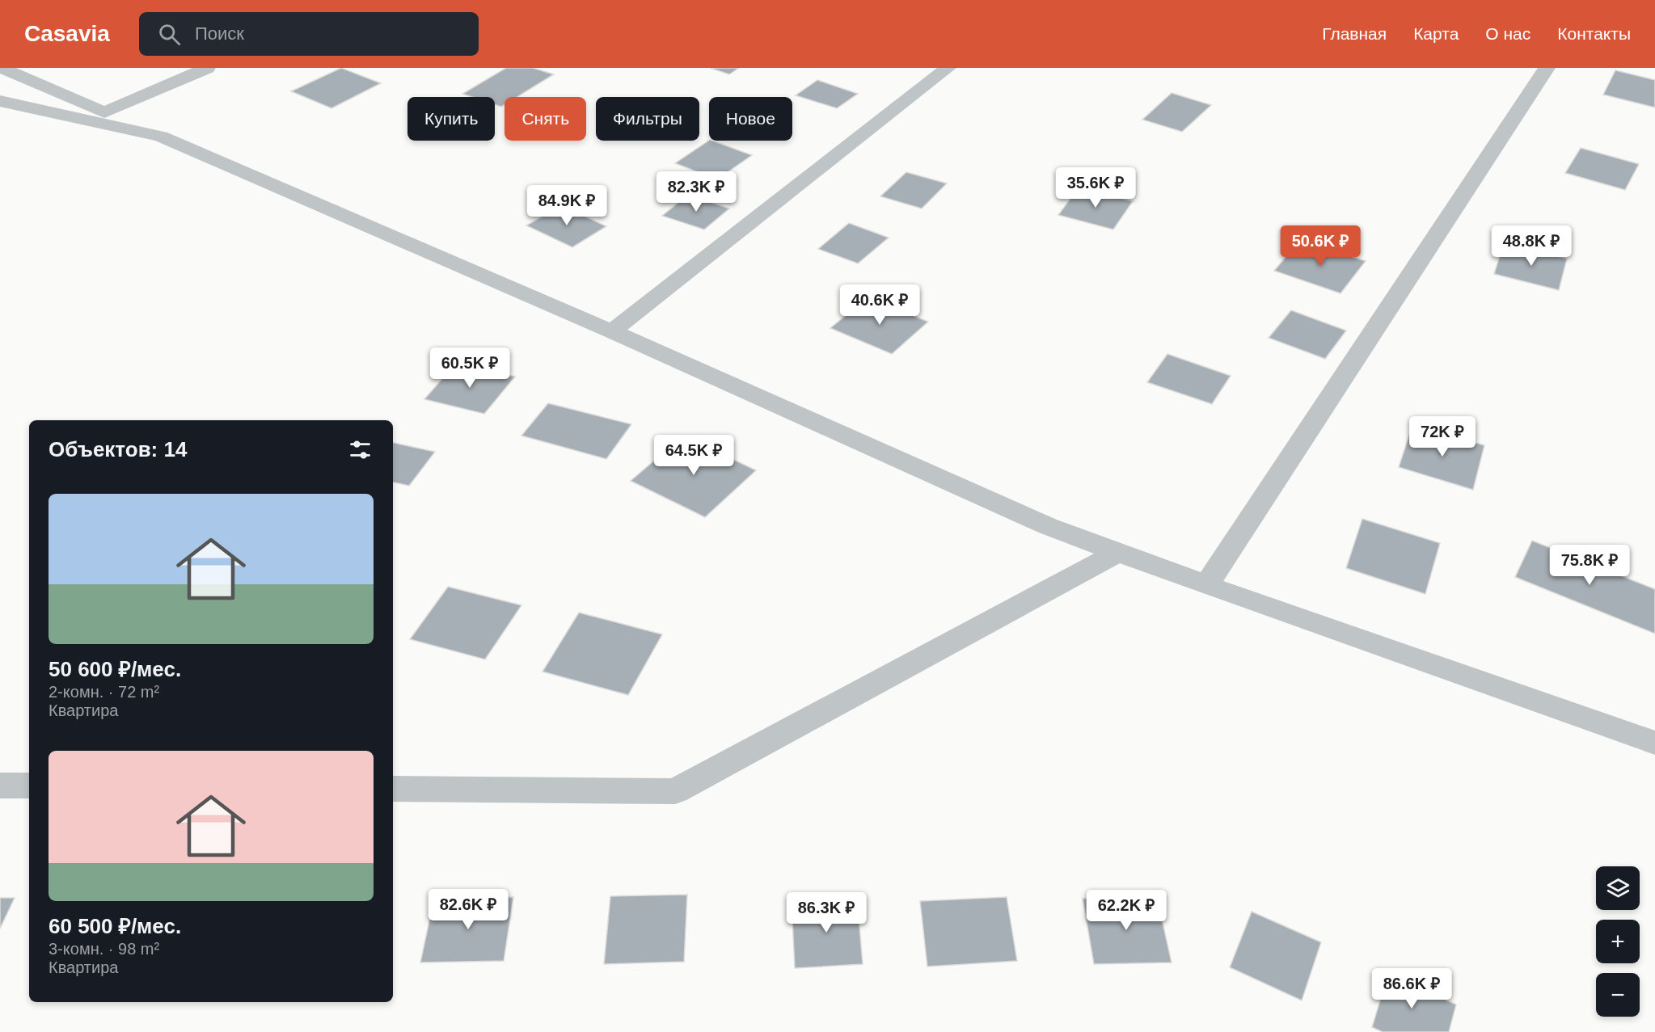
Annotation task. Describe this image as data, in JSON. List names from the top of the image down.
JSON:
{
  "page": {
    "header": "Casavia",
    "search": "Поиск",
    "nav": [
      "Главная",
      "Карта",
      "О нас",
      "Контакты"
    ],
    "chip": [
      "Купить",
      "Снять",
      "Фильтры",
      "Новое"
    ],
    "price": [
      "35.6K ₽",
      "82.3K ₽",
      "84.9K ₽",
      "50.6K ₽",
      "48.8K ₽",
      "40.6K ₽",
      "60.5K ₽",
      "72K ₽",
      "64.5K ₽",
      "75.8K ₽",
      "82.6K ₽",
      "62.2K ₽",
      "86.3K ₽",
      "86.6K ₽"
    ],
    "heading": "Объектов: 14",
    "list": [
      {
        "name": "50 600 ₽/мес.",
        "note": "2-комн. · 72 m² · Квартира"
      },
      {
        "name": "60 500 ₽/мес.",
        "note": "3-комн. · 98 m² · Квартира"
      }
    ],
    "map_buttons": ["+", "−"]
  }
}
